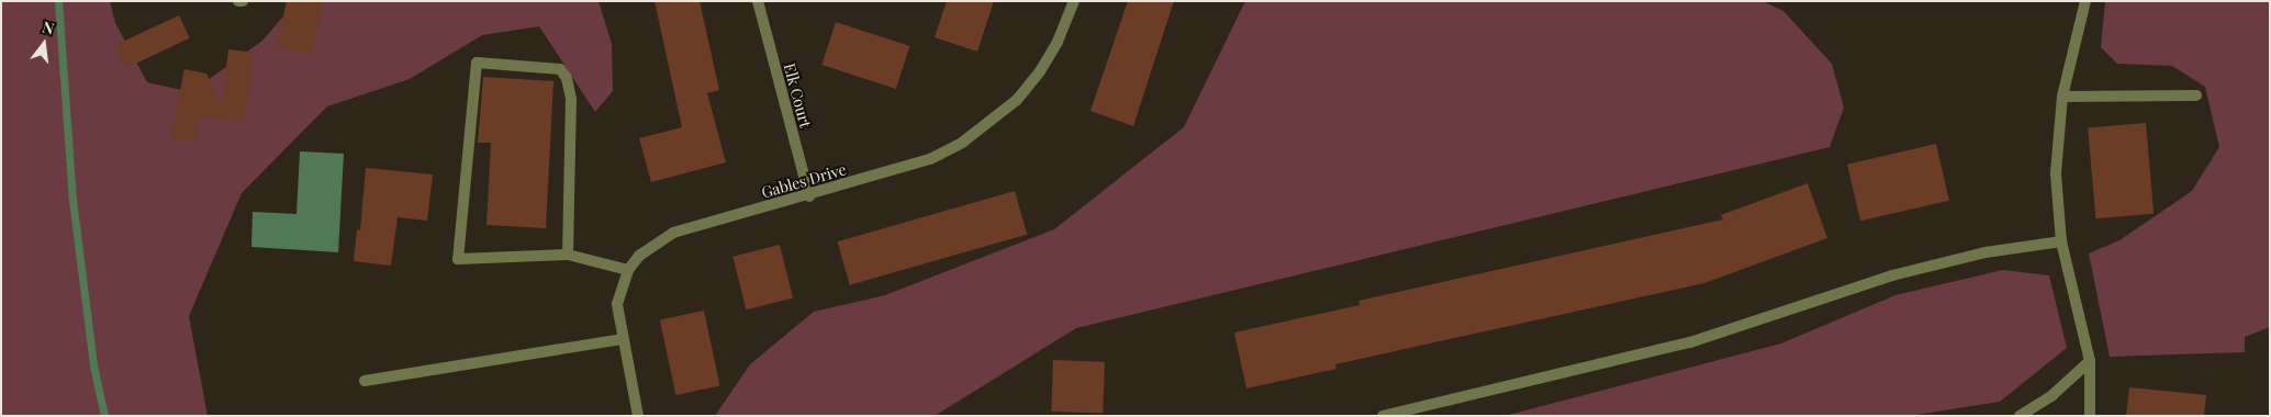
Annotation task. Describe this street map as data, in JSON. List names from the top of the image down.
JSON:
{
  "streets": {
    "street": ["Elk Court", "Gables Drive"]
  },
  "crossings": [
    ["Elk Court", "Gables Drive"]
  ],
  "north": "top"
}
